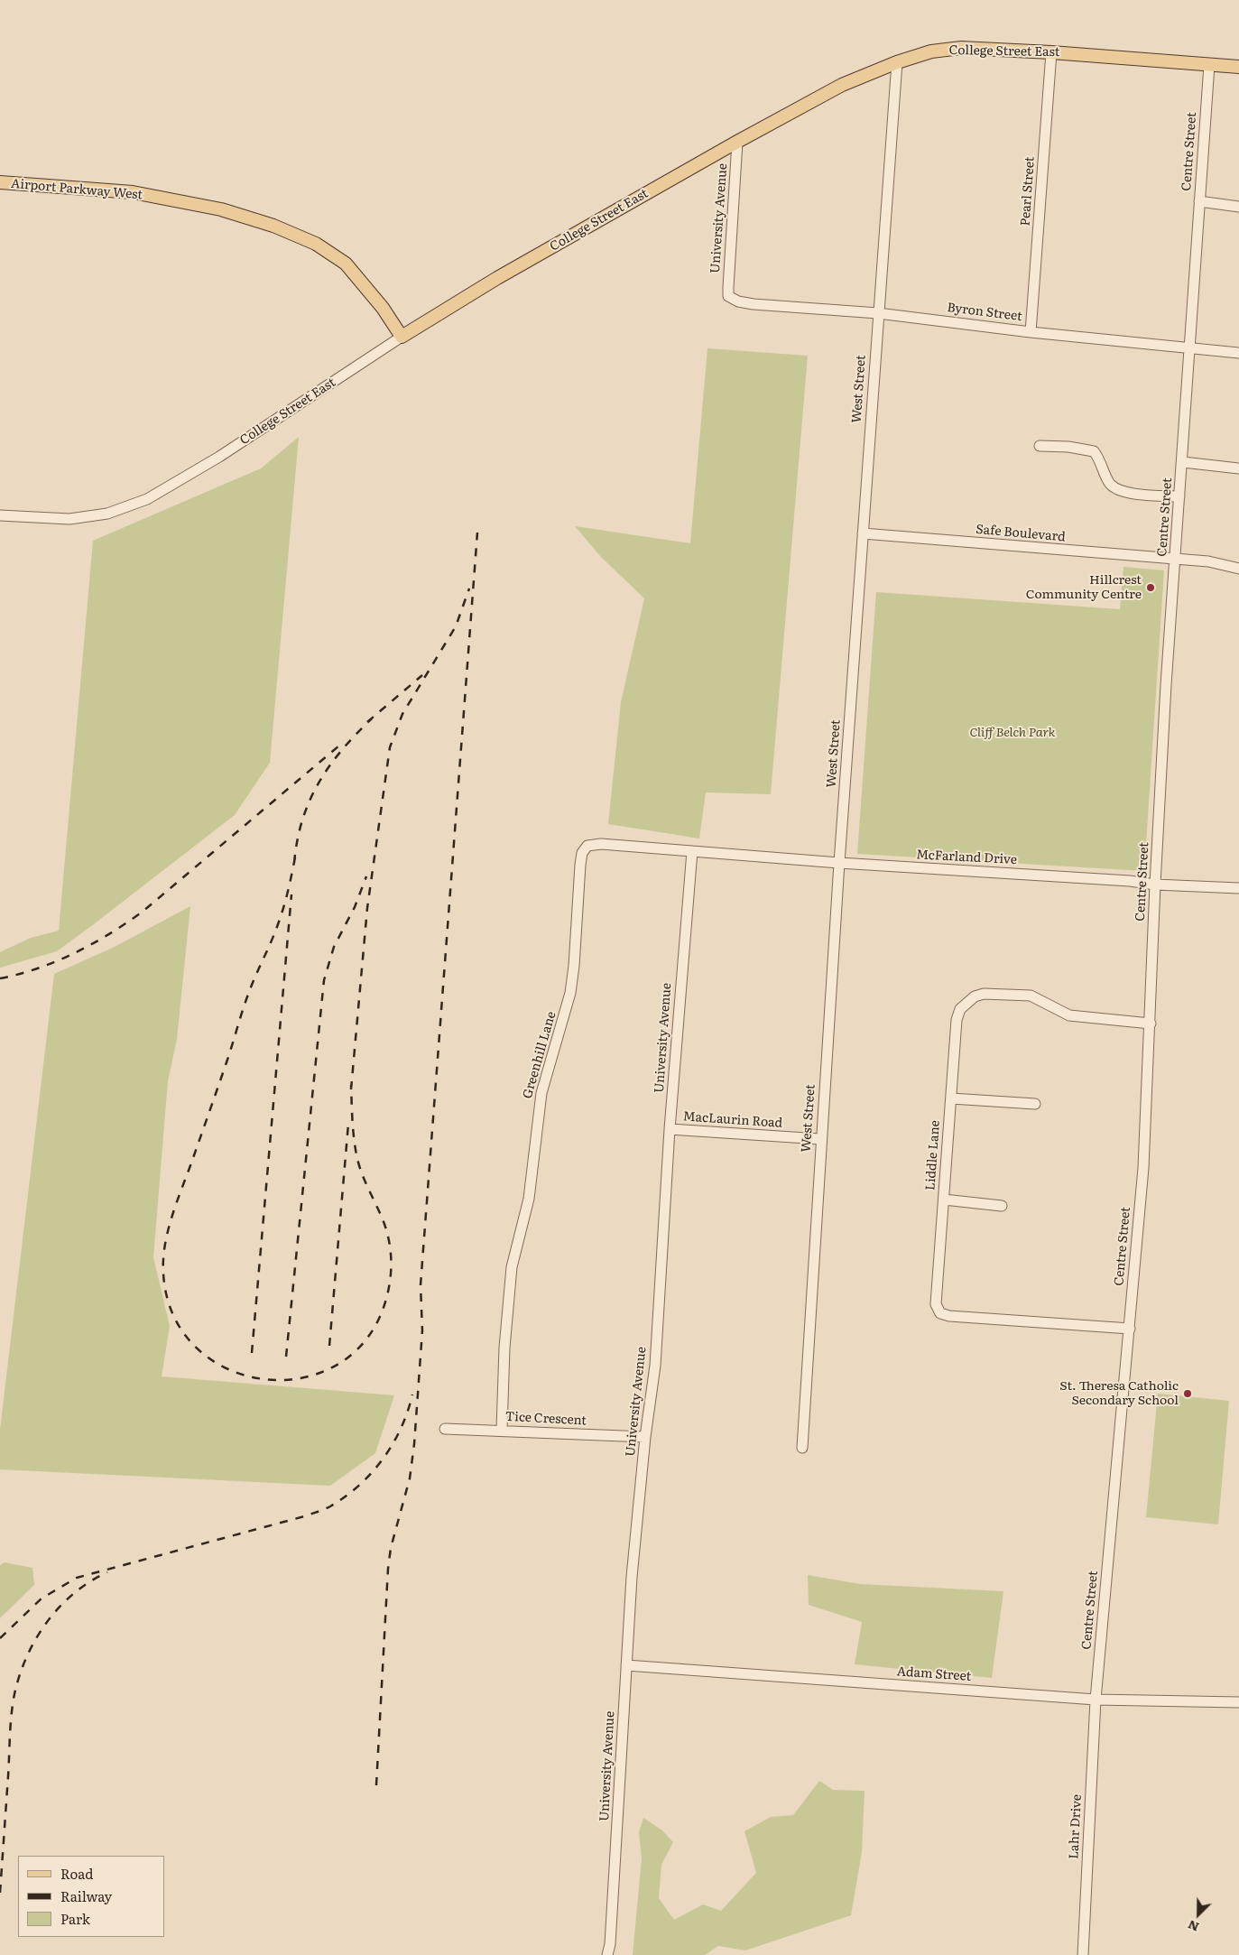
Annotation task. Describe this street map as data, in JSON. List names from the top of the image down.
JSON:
{
  "streets": {
    "main road": ["College Street East", "Airport Parkway West"],
    "street": [
      "Centre Street",
      "Pearl Street",
      "University Avenue",
      "Byron Street",
      "West Street",
      "Safe Boulevard",
      "McFarland Drive",
      "Greenhill Lane",
      "MacLaurin Road",
      "Liddle Lane",
      "Tice Crescent",
      "Adam Street",
      "Lahr Drive"
    ]
  },
  "crossings": [
    ["College Street East", "Centre Street"],
    ["College Street East", "Airport Parkway West"],
    ["College Street East", "Pearl Street"],
    ["College Street East", "University Avenue"],
    ["College Street East", "West Street"],
    ["Centre Street", "Byron Street"],
    ["Centre Street", "Safe Boulevard"],
    ["Centre Street", "McFarland Drive"],
    ["Centre Street", "Liddle Lane"],
    ["Centre Street", "Adam Street"],
    ["Centre Street", "Lahr Drive"],
    ["Pearl Street", "Byron Street"],
    ["University Avenue", "Byron Street"],
    ["University Avenue", "McFarland Drive"],
    ["University Avenue", "Greenhill Lane"],
    ["University Avenue", "MacLaurin Road"],
    ["University Avenue", "Tice Crescent"],
    ["University Avenue", "Adam Street"],
    ["Byron Street", "West Street"],
    ["West Street", "Safe Boulevard"],
    ["West Street", "McFarland Drive"],
    ["West Street", "MacLaurin Road"],
    ["McFarland Drive", "Greenhill Lane"],
    ["Greenhill Lane", "Tice Crescent"],
    ["Adam Street", "Lahr Drive"]
  ],
  "parks": ["Cliff Belch Park"],
  "places": ["Hillcrest Community Centre", "St. Theresa Catholic Secondary School"],
  "legend": ["Road", "Railway", "Park"],
  "north": "bottom left"
}
